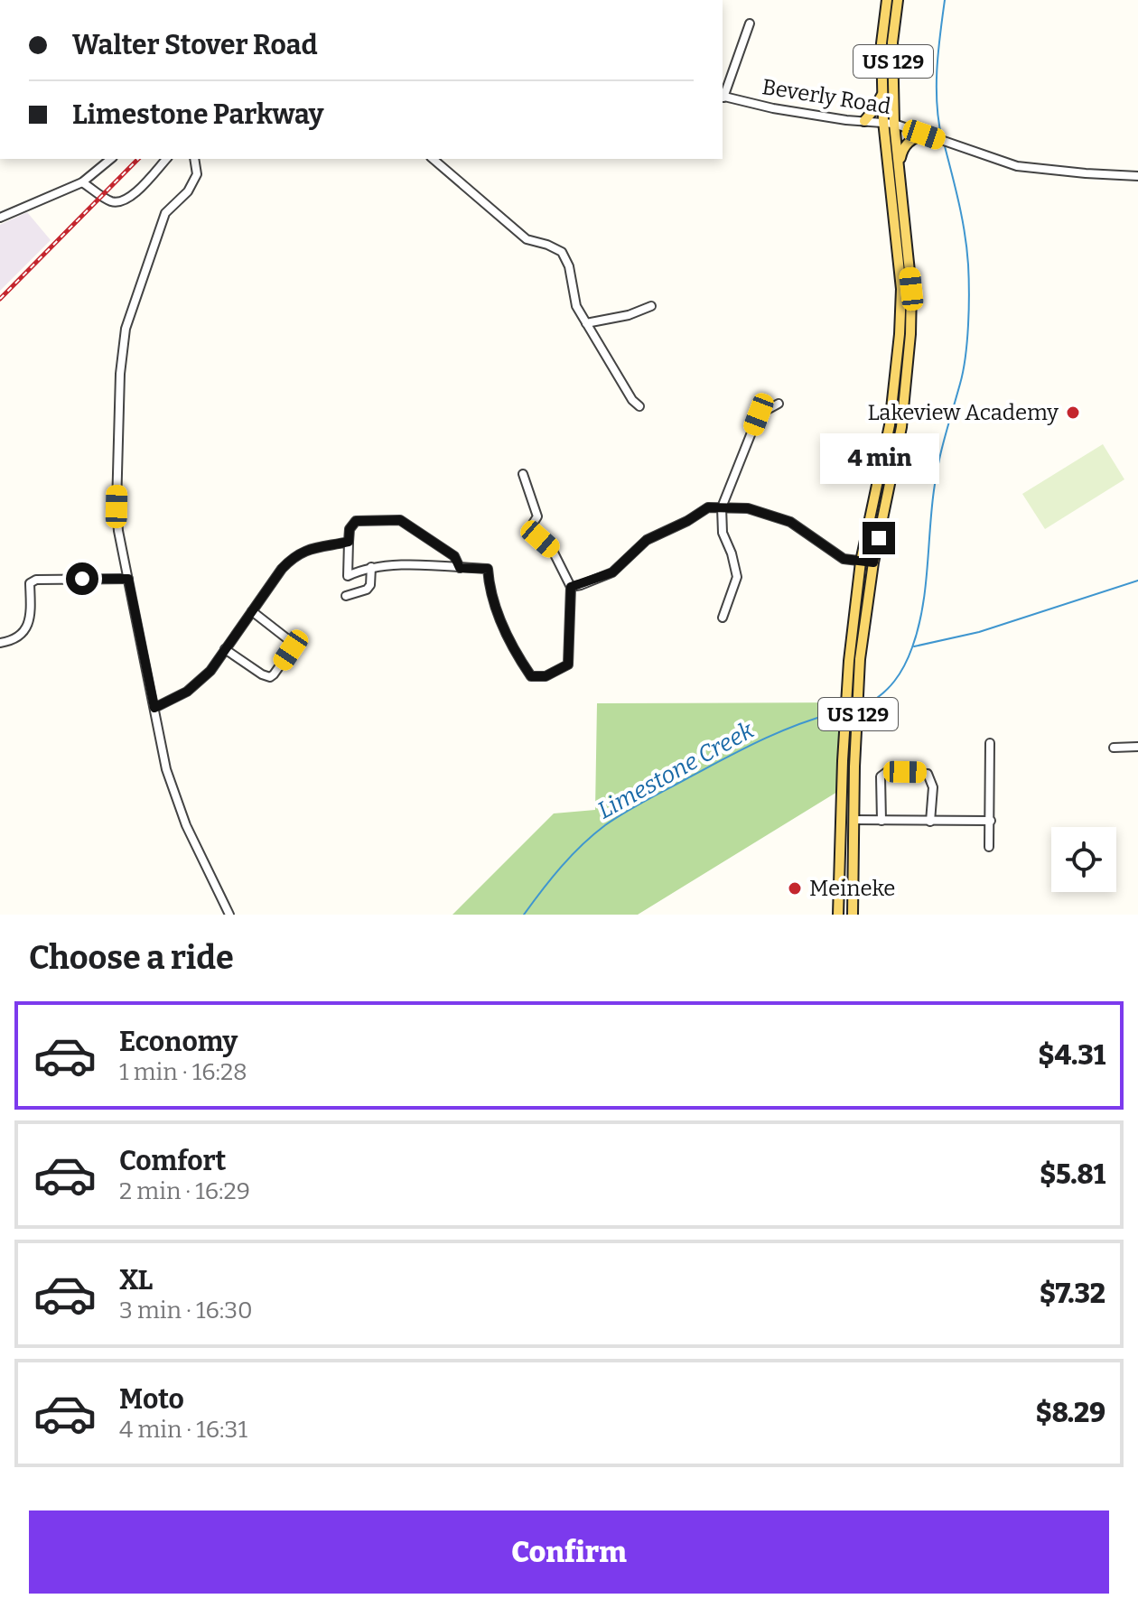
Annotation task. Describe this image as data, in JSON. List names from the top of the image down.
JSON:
{
  "streets": {
    "main road": ["US 129"],
    "street": ["Beverly Road"]
  },
  "crossings": [
    ["US 129", "Beverly Road"]
  ],
  "water": ["Limestone Creek"],
  "places": ["Lakeview Academy", "Meineke"],
  "page": {
    "banner": ["Walter Stover Road", "Limestone Parkway"],
    "bubble": "4 min",
    "heading": "Choose a ride",
    "list": [
      {
        "name": "Economy",
        "note": "1 min · 16:28",
        "value": "$4.31"
      },
      {
        "name": "Comfort",
        "note": "2 min · 16:29",
        "value": "$5.81"
      },
      {
        "name": "XL",
        "note": "3 min · 16:30",
        "value": "$7.32"
      },
      {
        "name": "Moto",
        "note": "4 min · 16:31",
        "value": "$8.29"
      }
    ],
    "buttons": "Confirm"
  }
}
